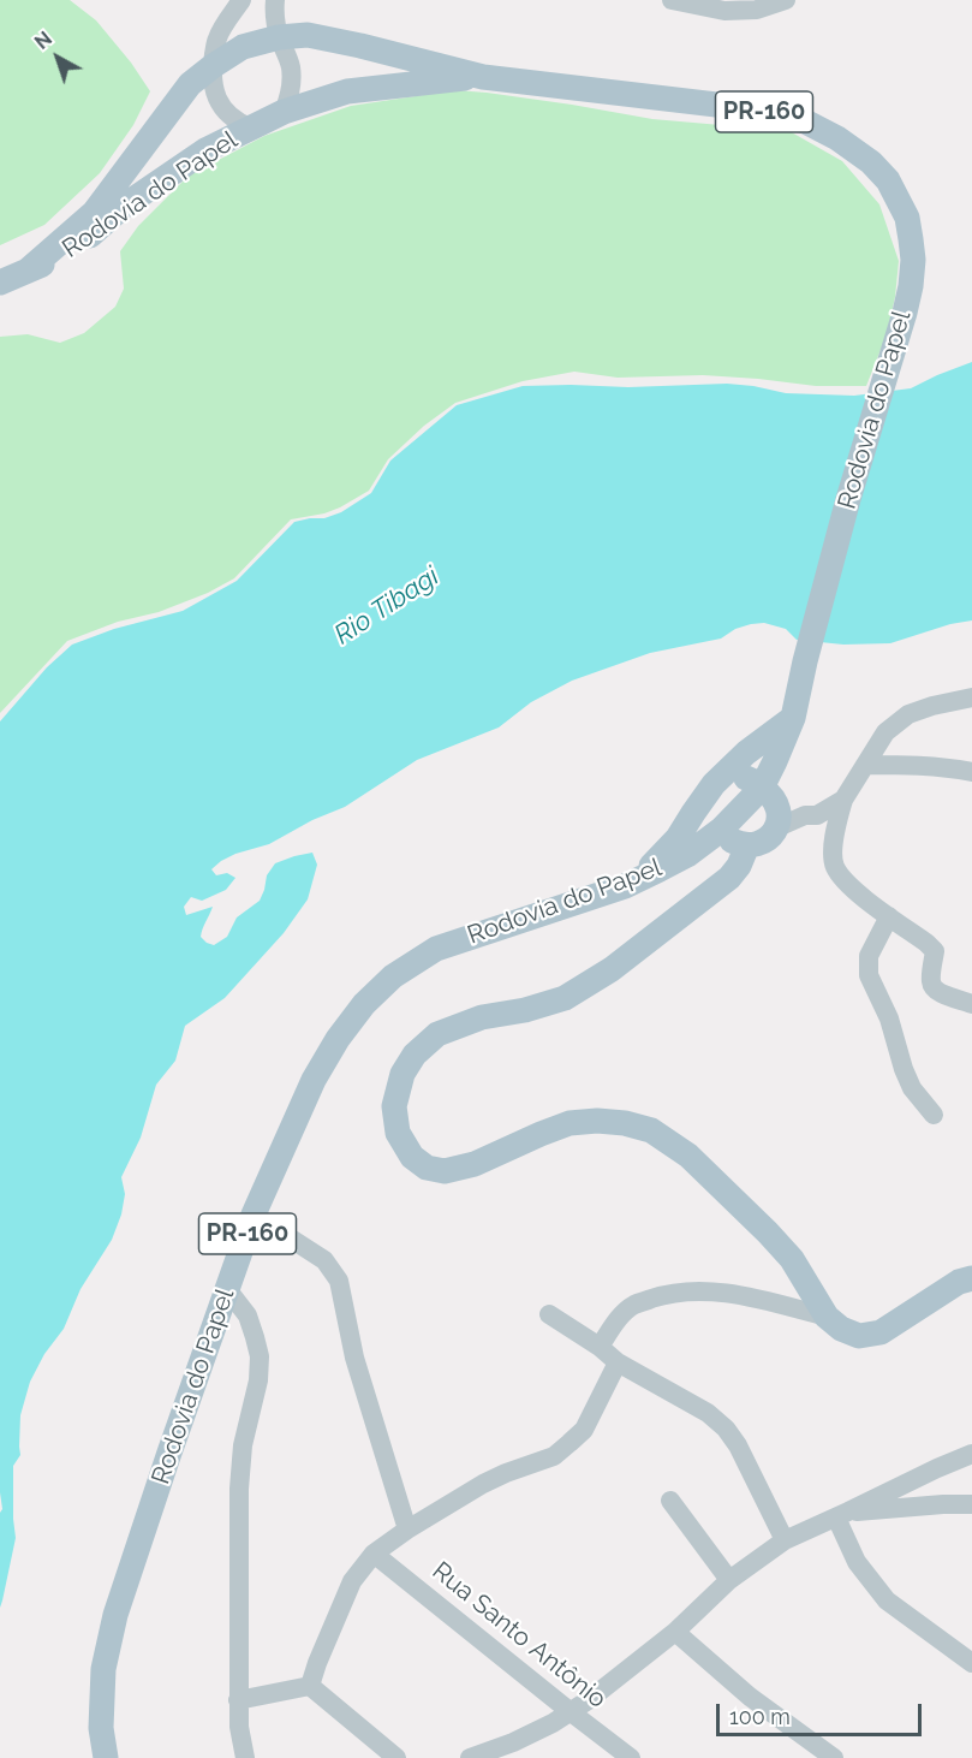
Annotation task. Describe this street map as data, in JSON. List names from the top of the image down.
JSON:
{
  "streets": {
    "main road": ["PR-160", "Rodovia do Papel"],
    "street": ["Rua Santo Antônio"]
  },
  "water": ["Rio Tibagi"],
  "scale_bar": "100 m",
  "north": "top left"
}
